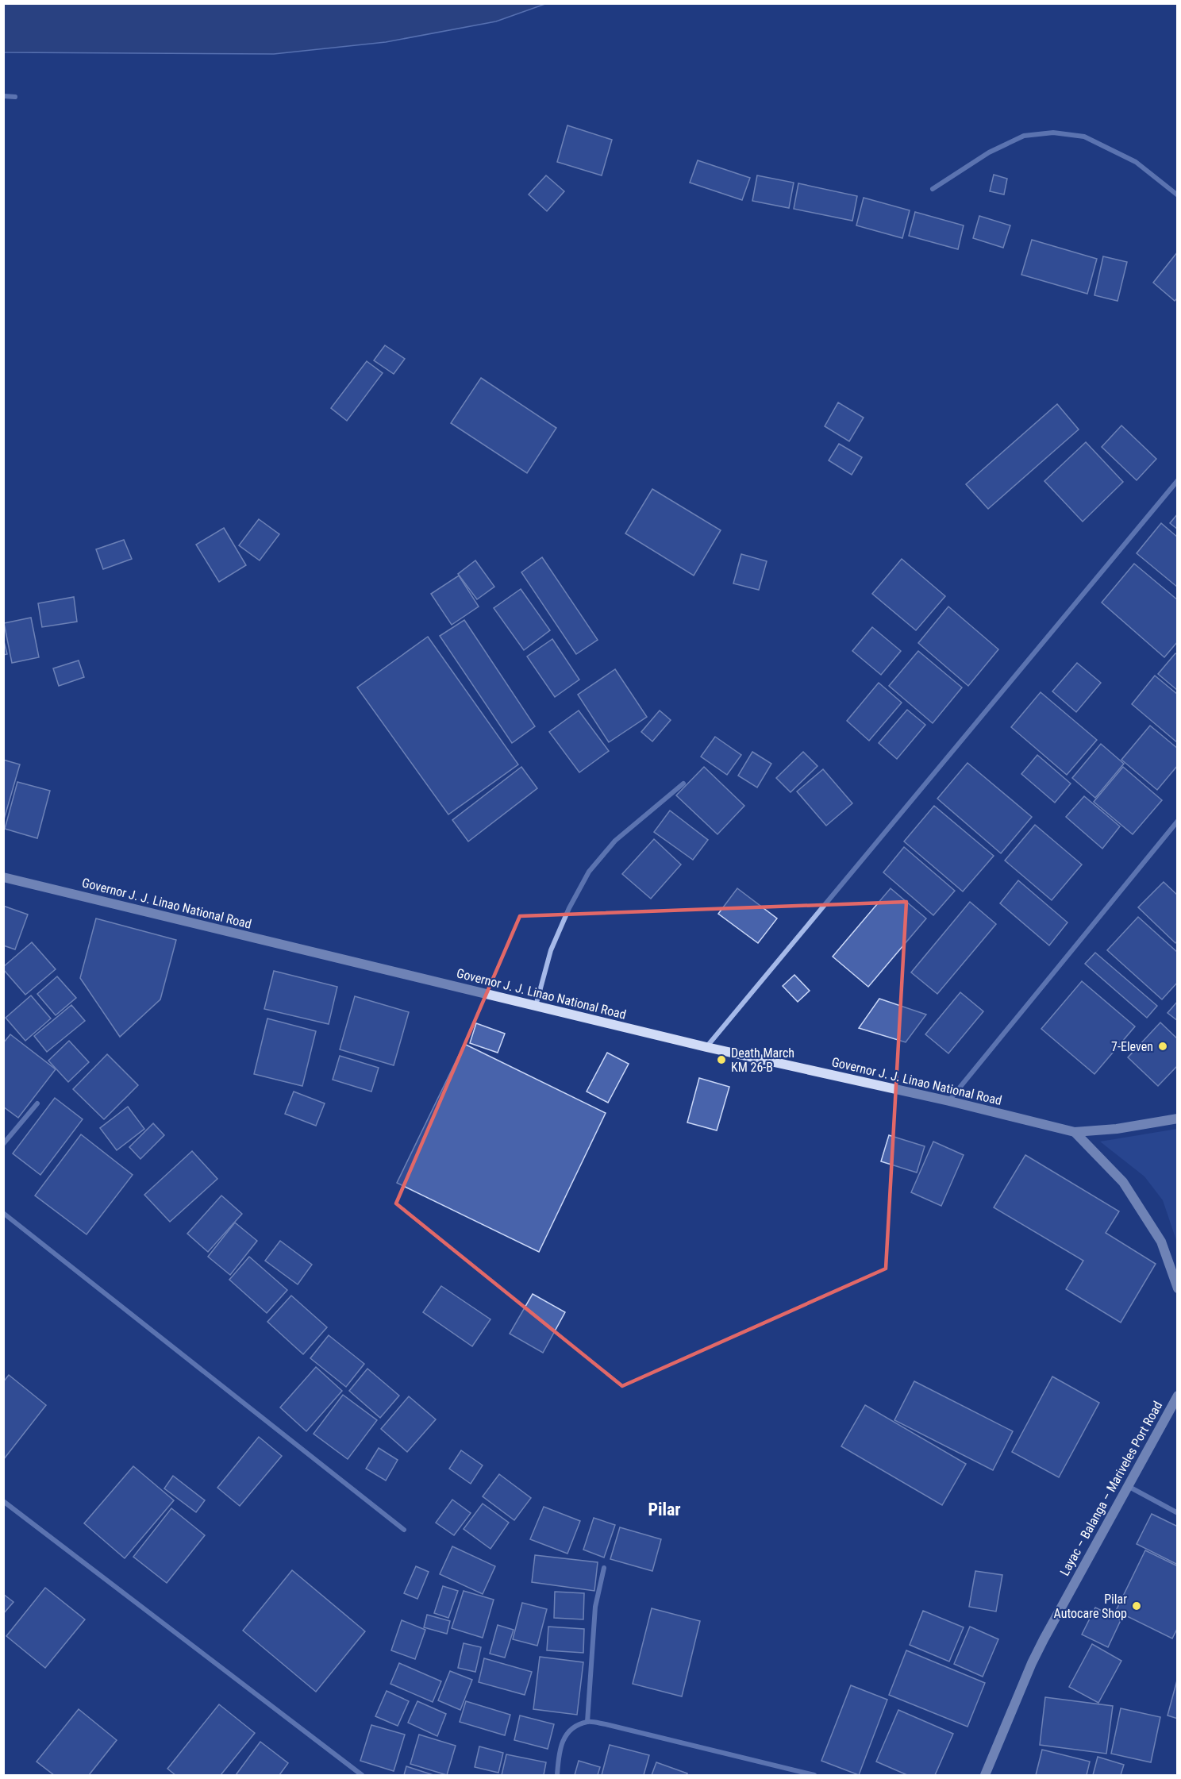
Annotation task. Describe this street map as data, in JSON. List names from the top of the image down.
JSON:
{
  "streets": {
    "main road": ["Governor J. J. Linao National Road", "Layac – Balanga – Mariveles Port Road"]
  },
  "districts": ["Pilar"],
  "places": ["7-Eleven", "Death March KM 26-B", "Pilar Autocare Shop"]
}
